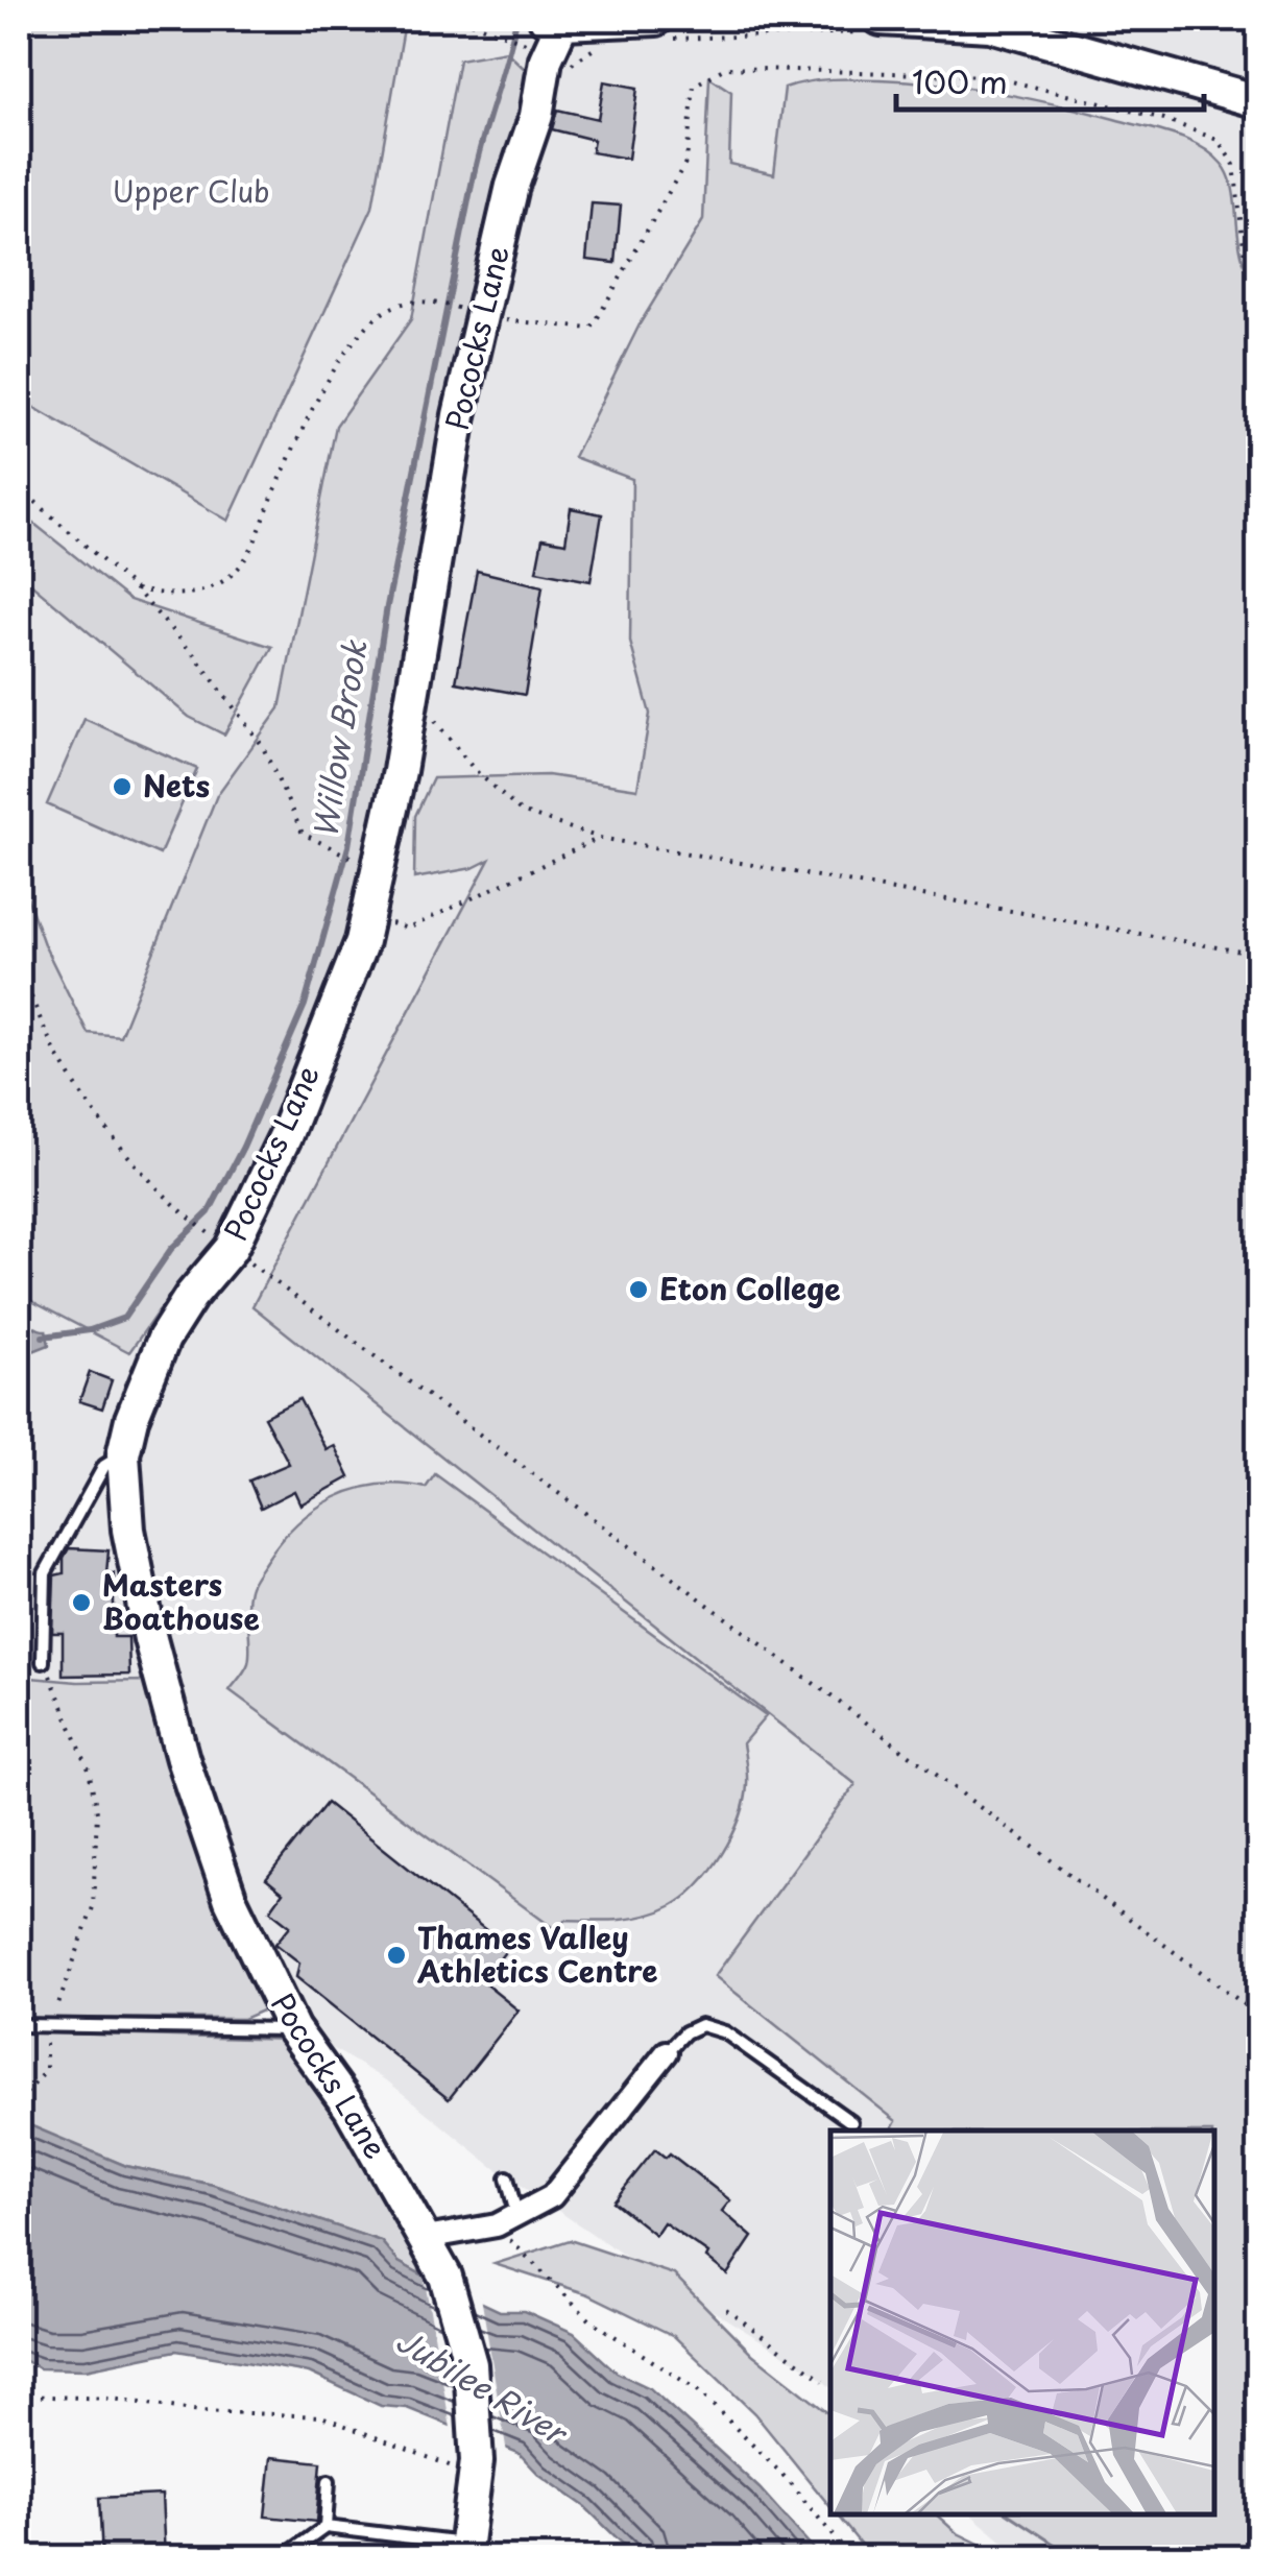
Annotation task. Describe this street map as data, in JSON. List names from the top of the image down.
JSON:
{
  "streets": {
    "main road": ["Pococks Lane"]
  },
  "water": ["Willow Brook", "Jubilee River"],
  "parks": ["Upper Club"],
  "places": [
    "Nets",
    "Eton College",
    "Masters Boathouse",
    "Thames Valley Athletics Centre"
  ],
  "scale_bar": "100 m"
}
